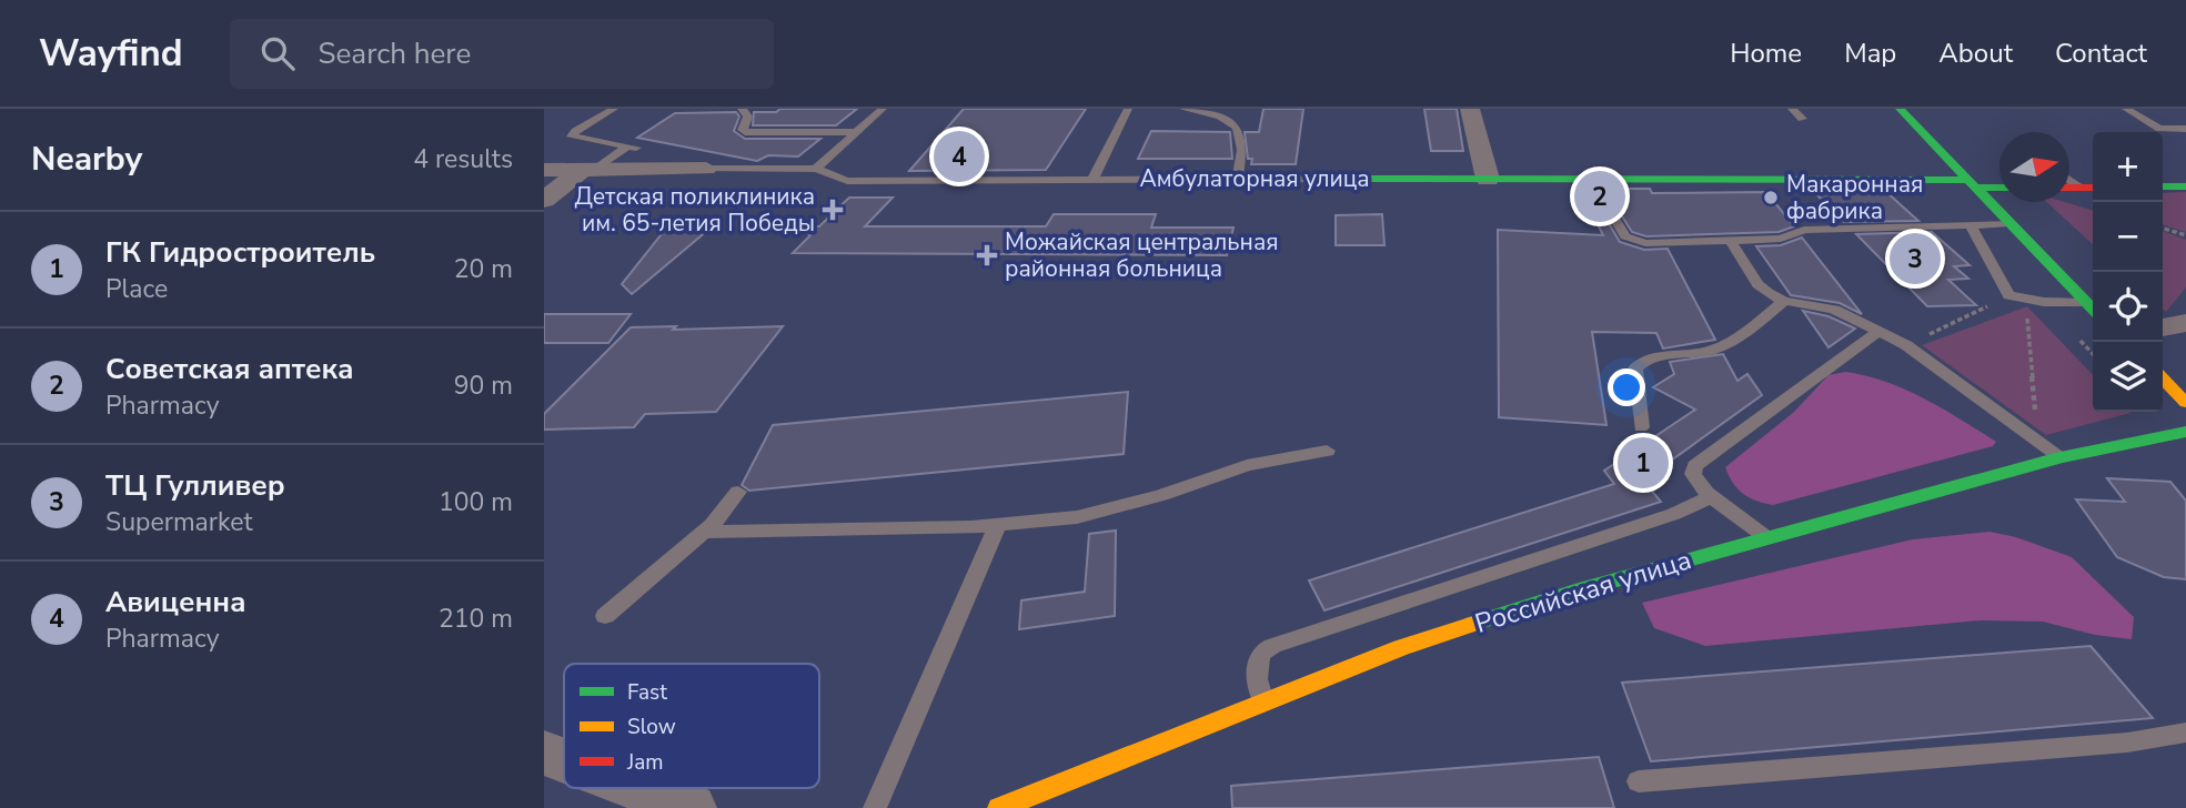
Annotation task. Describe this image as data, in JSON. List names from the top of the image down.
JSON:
{
  "streets": {
    "street": ["Амбулаторная улица", "Российская улица"]
  },
  "places": {
    "other": ["Макаронная фабрика"],
    "health": ["Детская поликлиника им. 65-летия Победы", "Можайская центральная районная больница"]
  },
  "legend": ["Fast", "Slow", "Jam"],
  "north": "right",
  "page": {
    "header": "Wayfind",
    "search": "Search here",
    "nav": [
      "Home",
      "Map",
      "About",
      "Contact"
    ],
    "heading": ["Nearby", "4 results"],
    "pins": [
      "4",
      "2",
      "3",
      "1"
    ],
    "map_buttons": ["+", "−"],
    "list": [
      {
        "mark": "1",
        "name": "ГК Гидростроитель",
        "note": "Place",
        "value": "20 m"
      },
      {
        "mark": "2",
        "name": "Советская аптека",
        "note": "Pharmacy",
        "value": "90 m"
      },
      {
        "mark": "3",
        "name": "ТЦ Гулливер",
        "note": "Supermarket",
        "value": "100 m"
      },
      {
        "mark": "4",
        "name": "Авиценна",
        "note": "Pharmacy",
        "value": "210 m"
      }
    ]
  }
}
